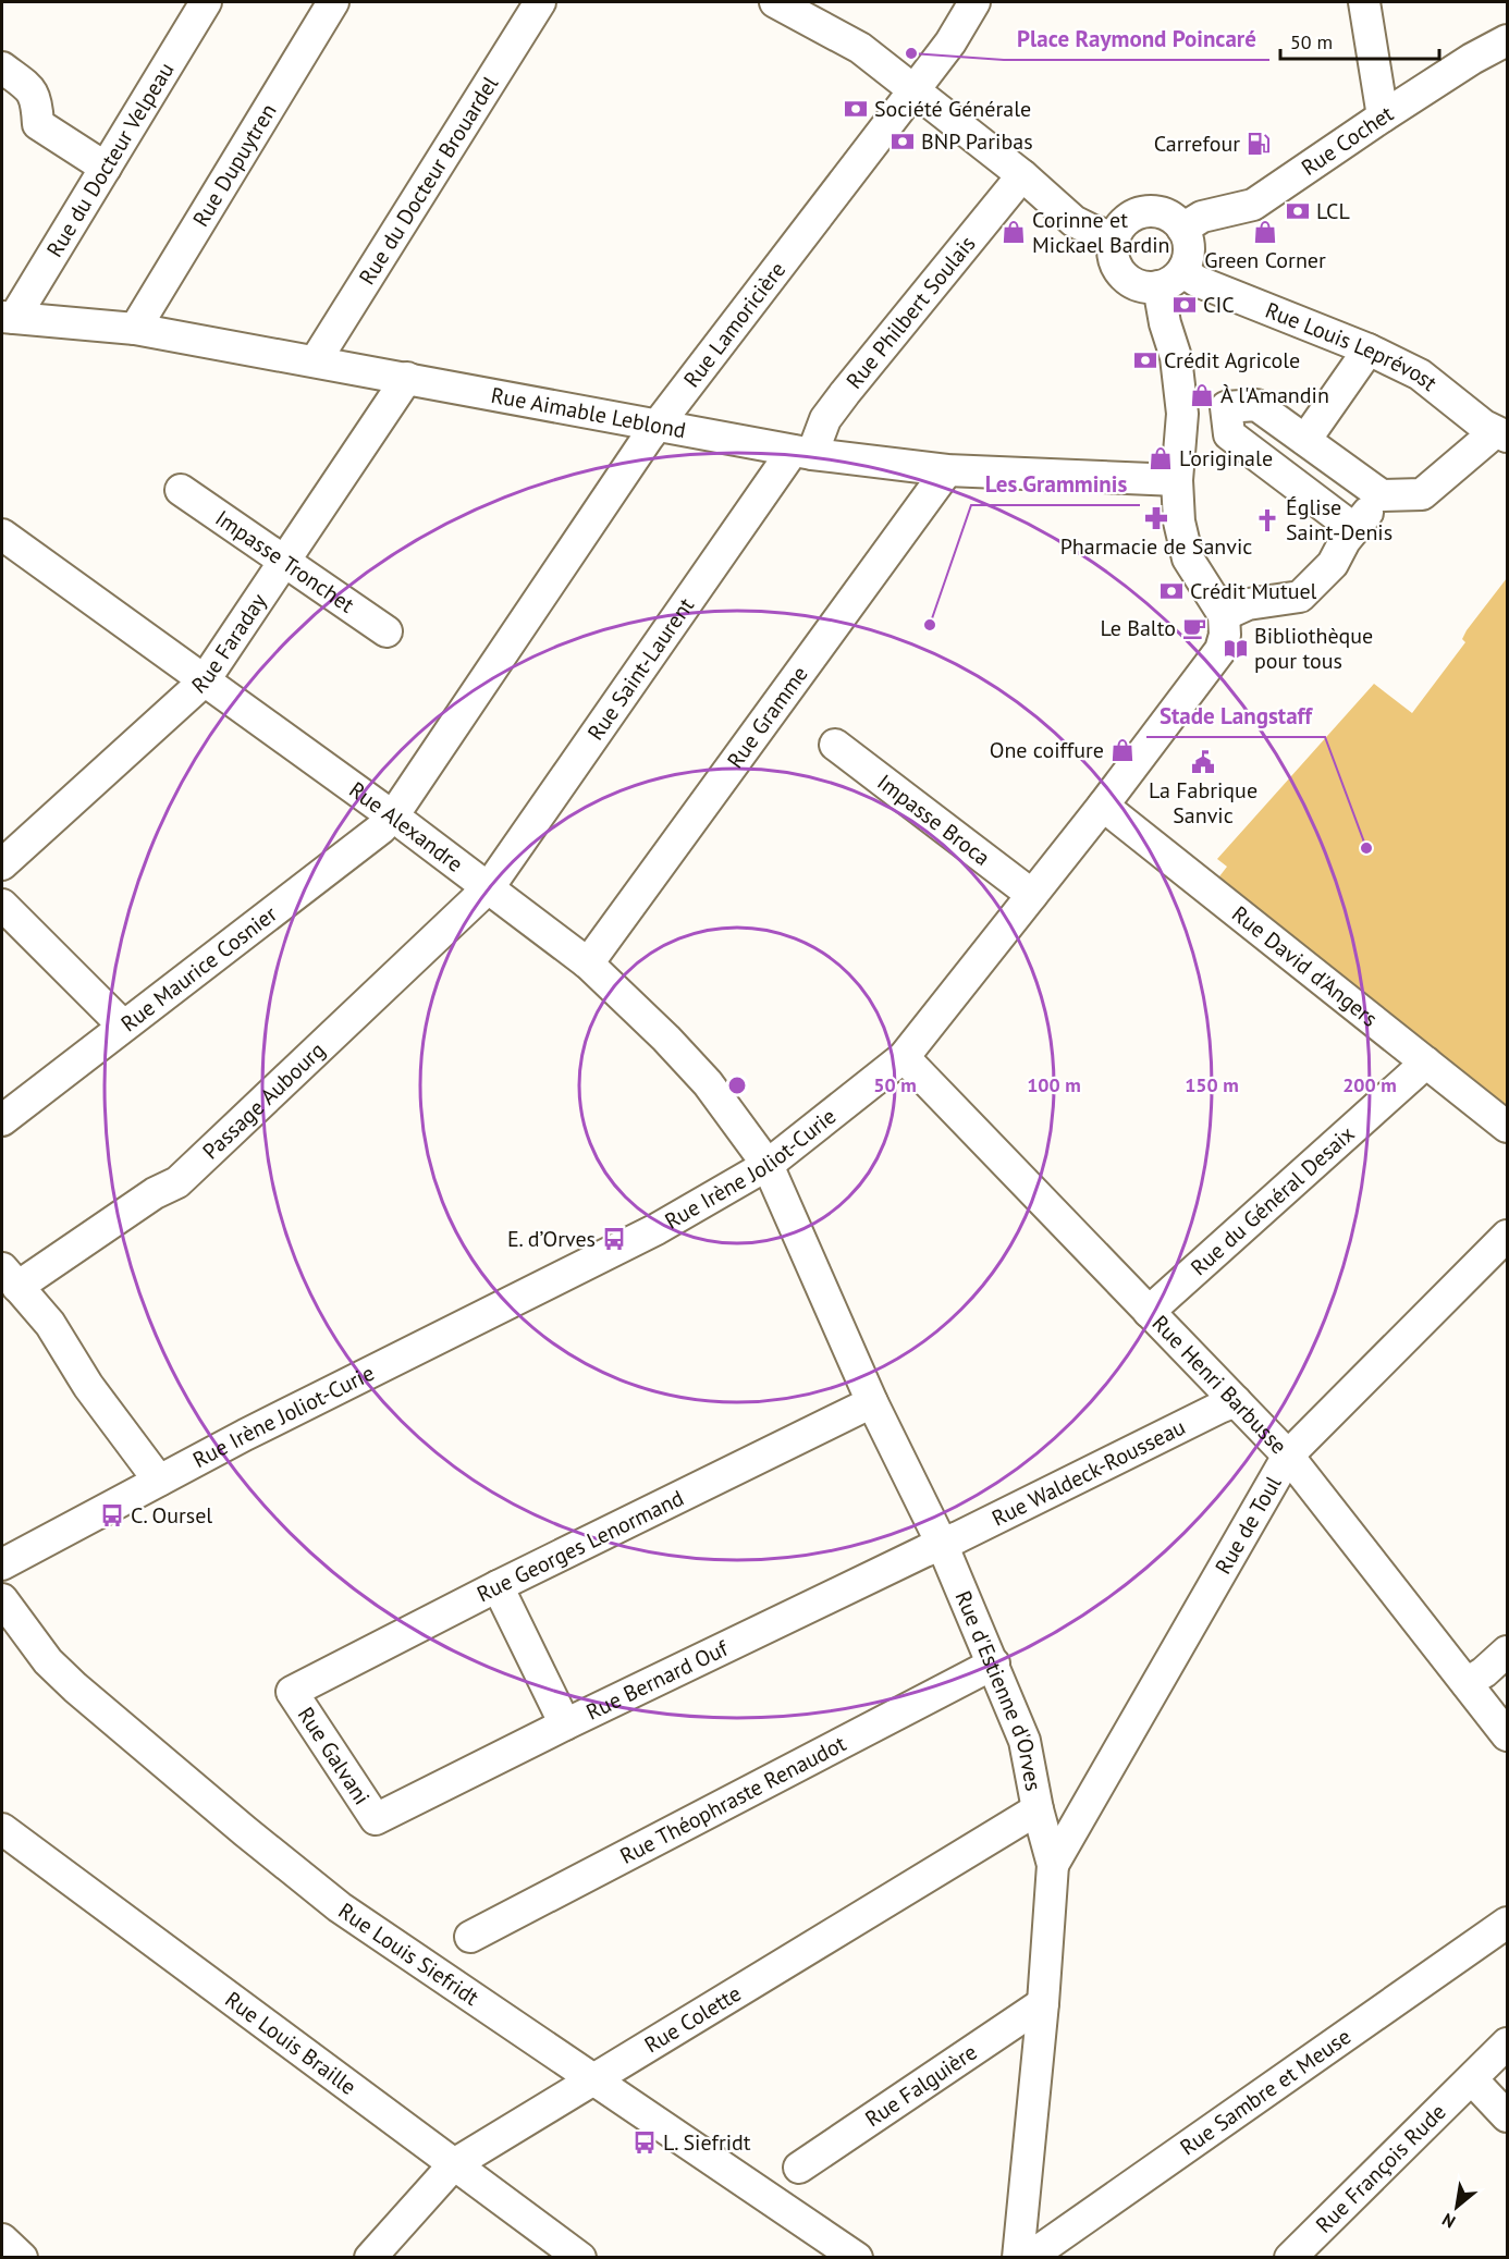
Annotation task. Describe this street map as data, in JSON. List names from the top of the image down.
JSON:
{
  "streets": {
    "street": [
      "Rue Cochet",
      "Rue du Docteur Velpeau",
      "Rue Dupuytren",
      "Rue du Docteur Brouardel",
      "Rue Philbert Soulais",
      "Rue Lamoricière",
      "Rue Louis Leprévost",
      "Rue Aimable Leblond",
      "Impasse Tronchet",
      "Rue Faraday",
      "Rue Saint-Laurent",
      "Rue Gramme",
      "Impasse Broca",
      "Rue Alexandre",
      "Rue David d'Angers",
      "Rue Maurice Cosnier",
      "Passage Aubourg",
      "Rue Irène Joliot-Curie",
      "Rue du Général Desaix",
      "Rue Henri Barbusse",
      "Rue Waldeck-Rousseau",
      "Rue de Toul",
      "Rue Georges Lenormand",
      "Rue Bernard Ouf",
      "Rue d'Estienne d'Orves",
      "Rue Galvani",
      "Rue Théophraste Renaudot",
      "Rue Louis Siefridt",
      "Rue Colette",
      "Rue Louis Braille",
      "Rue Falguière",
      "Rue Sambre et Meuse",
      "Rue François Rude"
    ]
  },
  "crossings": [
    ["Rue Cochet", "Rue Louis Leprévost"],
    ["Rue du Docteur Velpeau", "Rue Aimable Leblond"],
    ["Rue Dupuytren", "Rue Aimable Leblond"],
    ["Rue du Docteur Brouardel", "Rue Aimable Leblond"],
    ["Rue Philbert Soulais", "Rue Aimable Leblond"],
    ["Rue Philbert Soulais", "Rue Saint-Laurent"],
    ["Rue Lamoricière", "Rue Aimable Leblond"],
    ["Rue Lamoricière", "Rue Alexandre"],
    ["Rue Lamoricière", "Rue Maurice Cosnier"],
    ["Rue Aimable Leblond", "Rue Faraday"],
    ["Rue Aimable Leblond", "Rue Saint-Laurent"],
    ["Rue Aimable Leblond", "Rue Gramme"],
    ["Impasse Tronchet", "Rue Faraday"],
    ["Rue Faraday", "Rue Alexandre"],
    ["Rue Saint-Laurent", "Rue Alexandre"],
    ["Rue Saint-Laurent", "Passage Aubourg"],
    ["Rue Gramme", "Rue Alexandre"],
    ["Impasse Broca", "Rue Irène Joliot-Curie"],
    ["Rue Alexandre", "Rue Maurice Cosnier"],
    ["Rue Alexandre", "Passage Aubourg"],
    ["Rue Alexandre", "Rue Irène Joliot-Curie"],
    ["Rue Alexandre", "Rue d'Estienne d'Orves"],
    ["Rue David d'Angers", "Rue Irène Joliot-Curie"],
    ["Rue David d'Angers", "Rue du Général Desaix"],
    ["Rue Irène Joliot-Curie", "Rue Henri Barbusse"],
    ["Rue Irène Joliot-Curie", "Rue d'Estienne d'Orves"],
    ["Rue du Général Desaix", "Rue Henri Barbusse"],
    ["Rue Henri Barbusse", "Rue Waldeck-Rousseau"],
    ["Rue Henri Barbusse", "Rue de Toul"],
    ["Rue Waldeck-Rousseau", "Rue Bernard Ouf"],
    ["Rue Waldeck-Rousseau", "Rue d'Estienne d'Orves"],
    ["Rue de Toul", "Rue d'Estienne d'Orves"],
    ["Rue Georges Lenormand", "Rue d'Estienne d'Orves"],
    ["Rue Georges Lenormand", "Rue Galvani"],
    ["Rue Bernard Ouf", "Rue d'Estienne d'Orves"],
    ["Rue Bernard Ouf", "Rue Galvani"],
    ["Rue d'Estienne d'Orves", "Rue Théophraste Renaudot"],
    ["Rue d'Estienne d'Orves", "Rue Colette"],
    ["Rue d'Estienne d'Orves", "Rue Falguière"],
    ["Rue d'Estienne d'Orves", "Rue Sambre et Meuse"],
    ["Rue Louis Siefridt", "Rue Colette"],
    ["Rue Colette", "Rue Louis Braille"]
  ],
  "places": {
    "other": ["Place Raymond Poincaré", "Les Gramminis", "Stade Langstaff"],
    "bank": [
      "Société Générale",
      "BNP Paribas",
      "LCL",
      "CIC",
      "Crédit Agricole",
      "Crédit Mutuel"
    ],
    "fuel station": ["Carrefour"],
    "shop": [
      "Corinne et Mickael Bardin",
      "Green Corner",
      "À l'Amandin",
      "L'originale",
      "One coiffure"
    ],
    "pharmacy": ["Pharmacie de Sanvic"],
    "church": ["Église Saint-Denis"],
    "cafe": ["Le Balto"],
    "library": ["Bibliothèque pour tous"],
    "public building": ["La Fabrique Sanvic"],
    "bus stop": ["E. d’Orves", "C. Oursel", "L. Siefridt"]
  },
  "scale_bar": "50 m",
  "north": "bottom left",
  "rings": [
    "50 m",
    "100 m",
    "150 m",
    "200 m"
  ]
}
